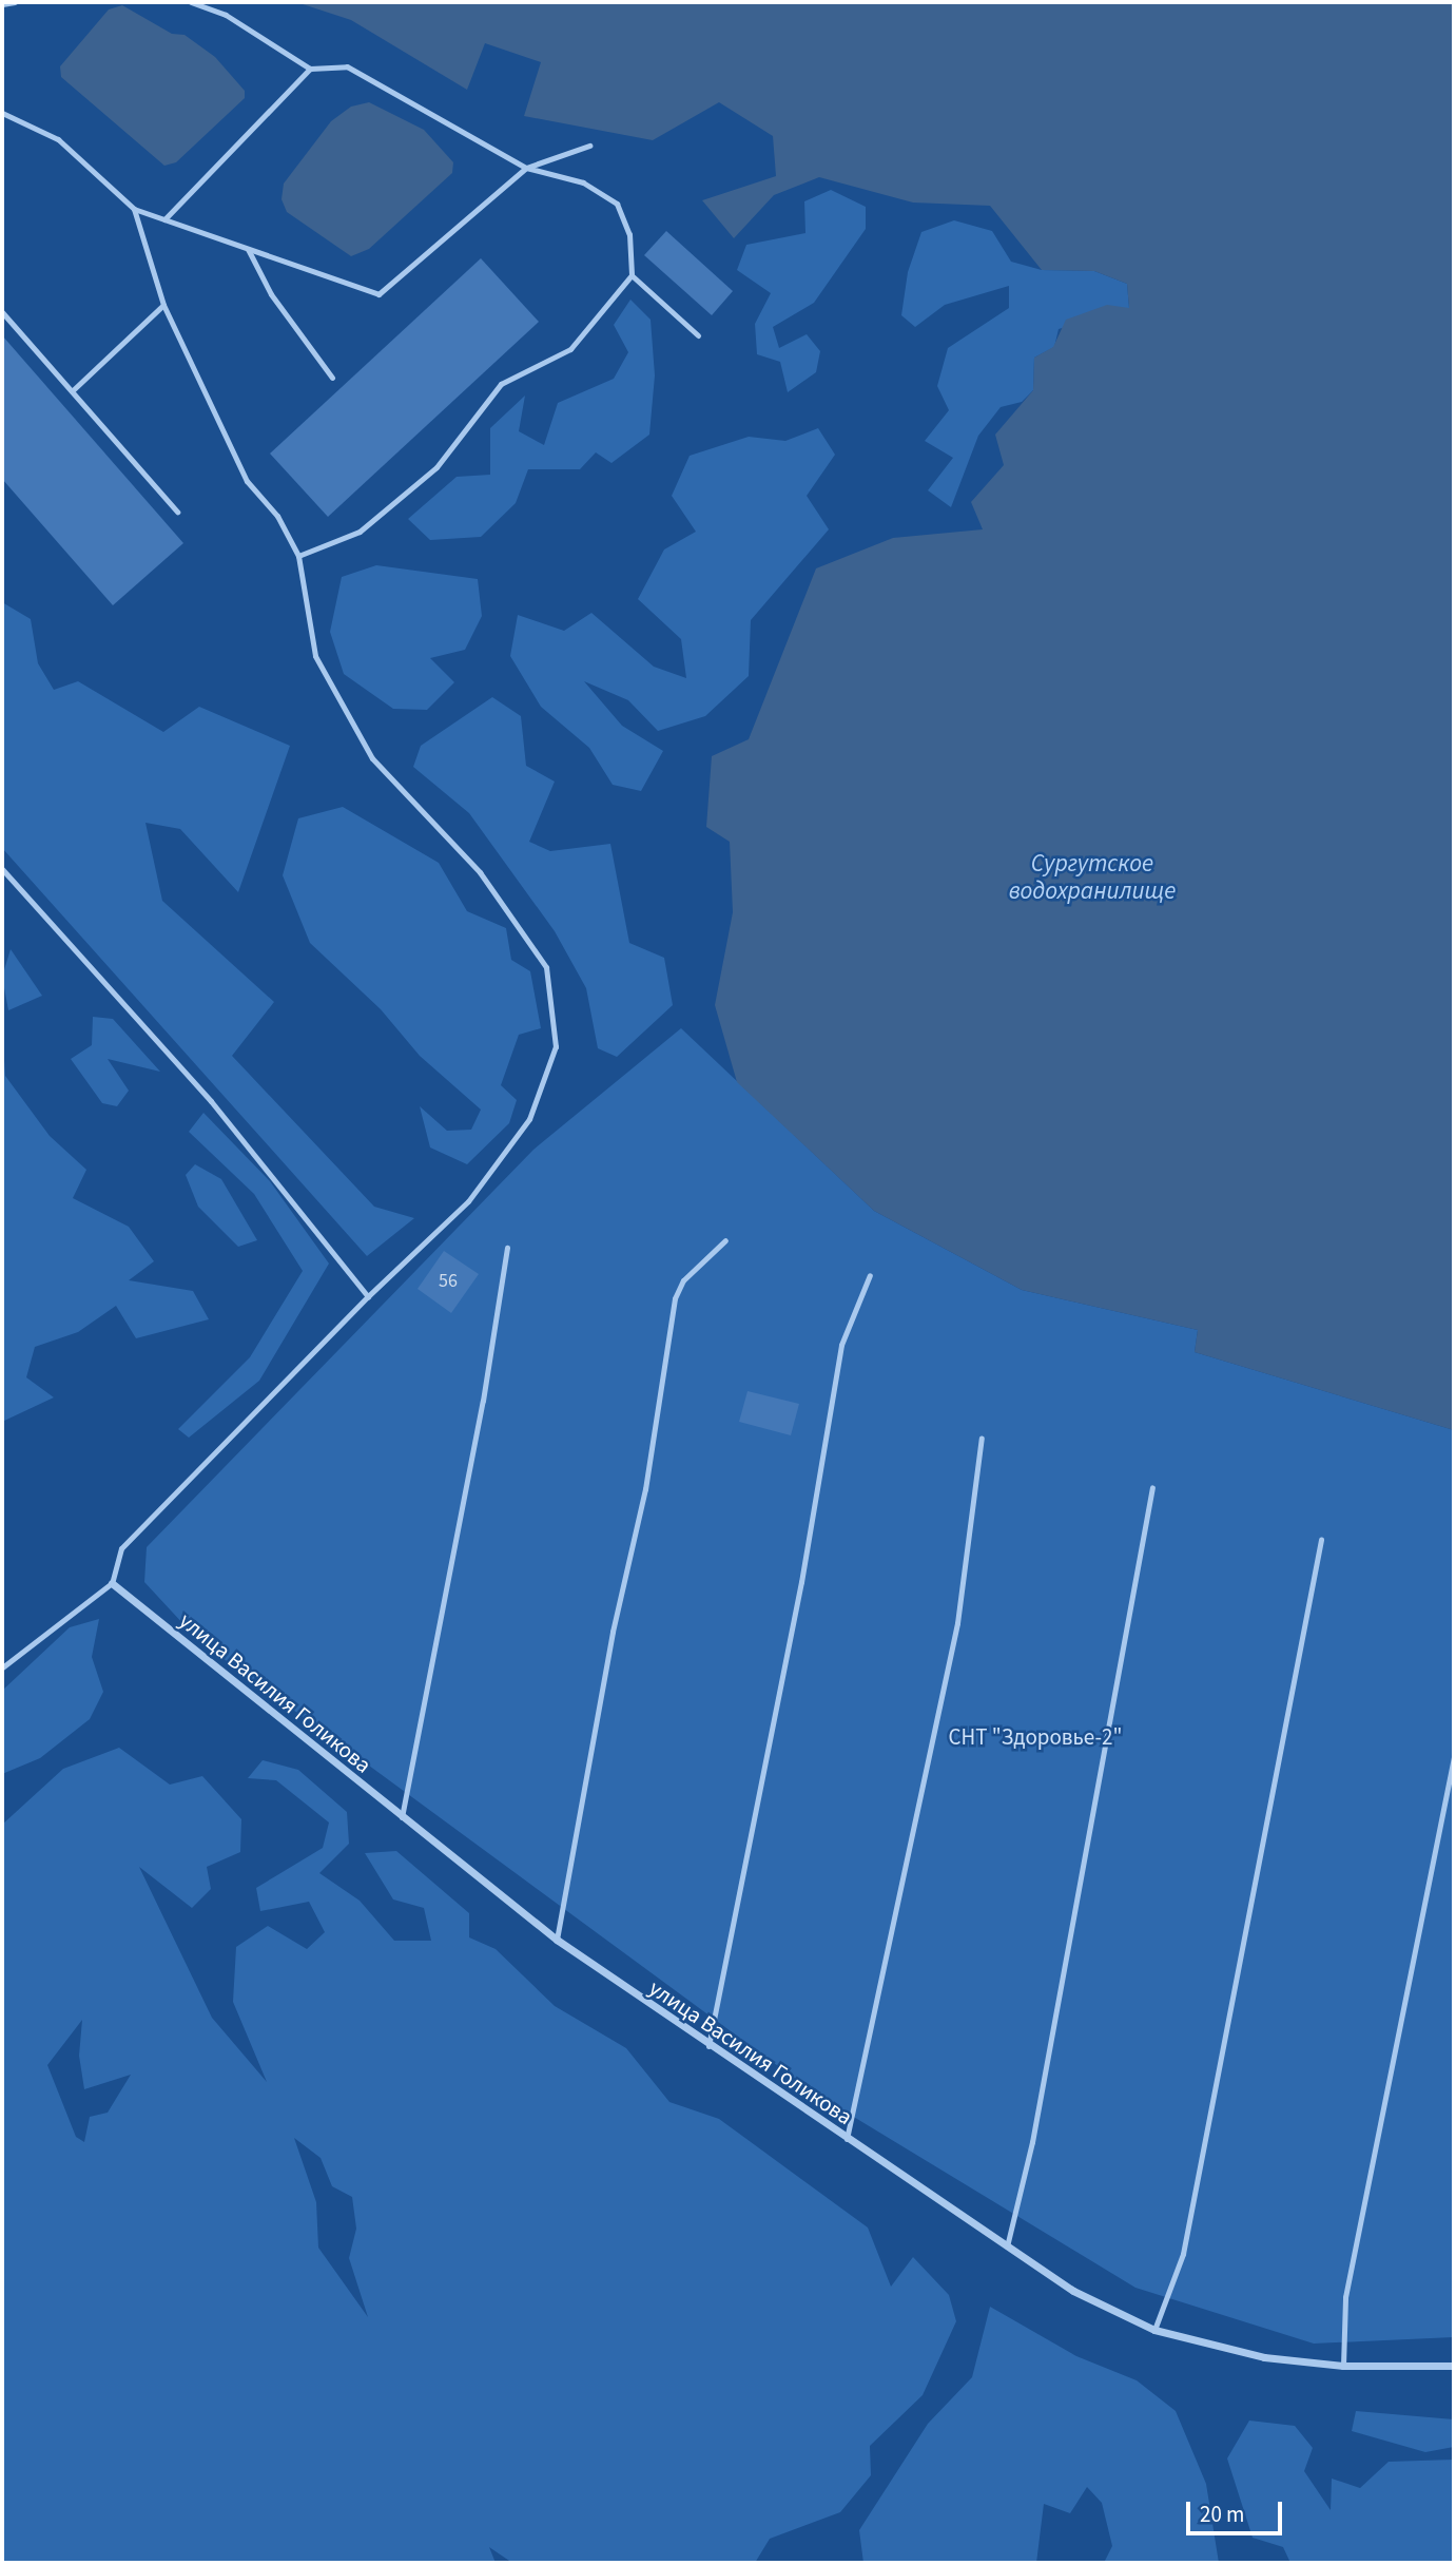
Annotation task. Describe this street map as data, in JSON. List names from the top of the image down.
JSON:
{
  "streets": {
    "street": ["улица Василия Голикова"]
  },
  "water": ["Сургутское водохранилище"],
  "parks": ["СНТ \"Здоровье-2\""],
  "house_numbers": ["56"],
  "scale_bar": "20 m"
}
